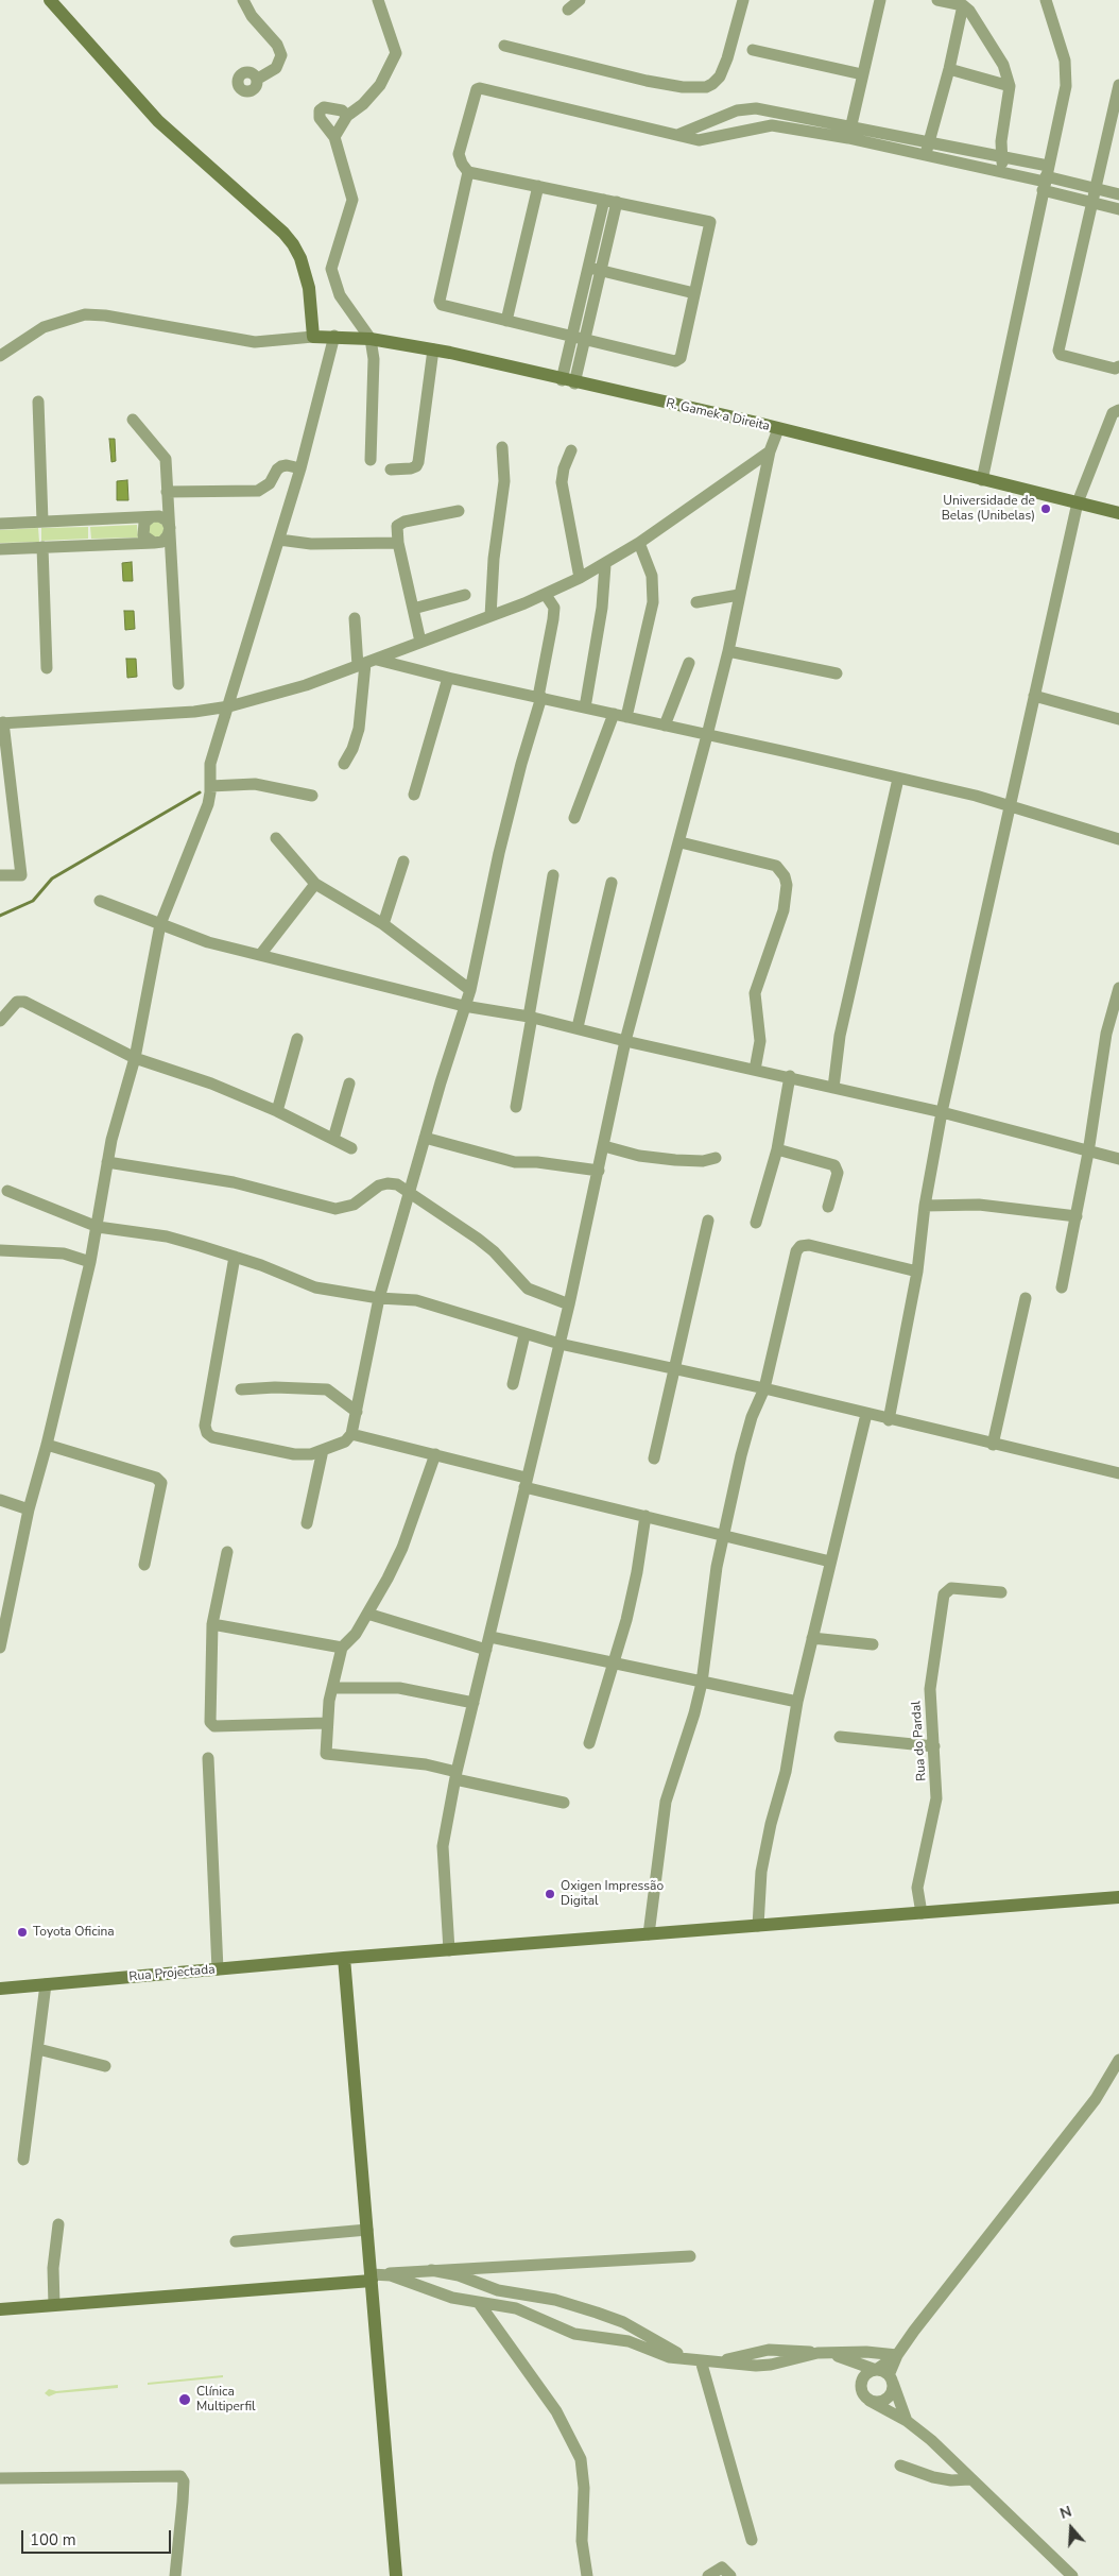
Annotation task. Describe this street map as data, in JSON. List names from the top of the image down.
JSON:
{
  "streets": {
    "main road": ["R. Gamek a Direita", "Rua Projectada"],
    "street": ["Rua do Pardal"]
  },
  "crossings": [
    ["Rua do Pardal", "Rua Projectada"]
  ],
  "places": [
    "Universidade de Belas (Unibelas)",
    "Oxigen Impressão Digital",
    "Toyota Oficina",
    "Clínica Multiperfil"
  ],
  "scale_bar": "100 m",
  "north": "top"
}
